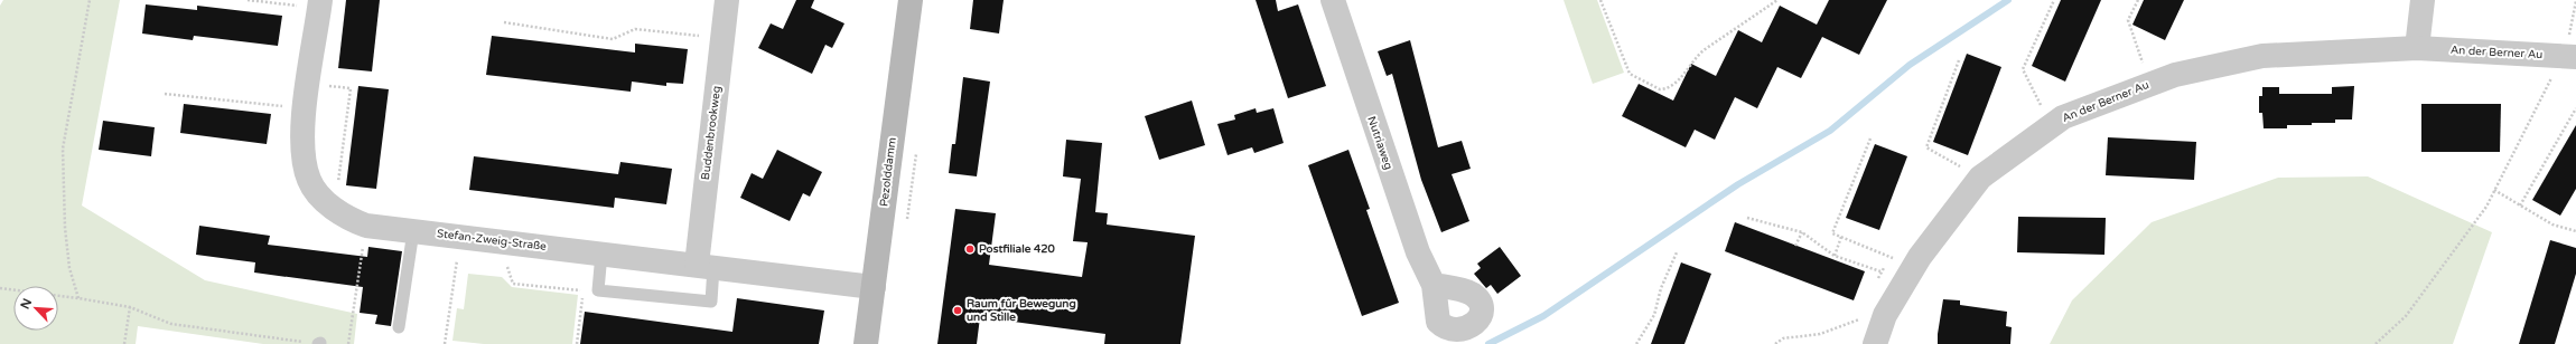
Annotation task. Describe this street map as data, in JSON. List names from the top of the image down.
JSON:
{
  "streets": {
    "street": [
      "An der Berner Au",
      "Buddenbrookweg",
      "Nutriaweg",
      "Pezolddamm",
      "Stefan-Zweig-Straße"
    ]
  },
  "crossings": [
    ["Buddenbrookweg", "Stefan-Zweig-Straße"],
    ["Pezolddamm", "Stefan-Zweig-Straße"]
  ],
  "places": ["Postfiliale 420", "Raum für Bewegung und Stille"],
  "north": "top left"
}
